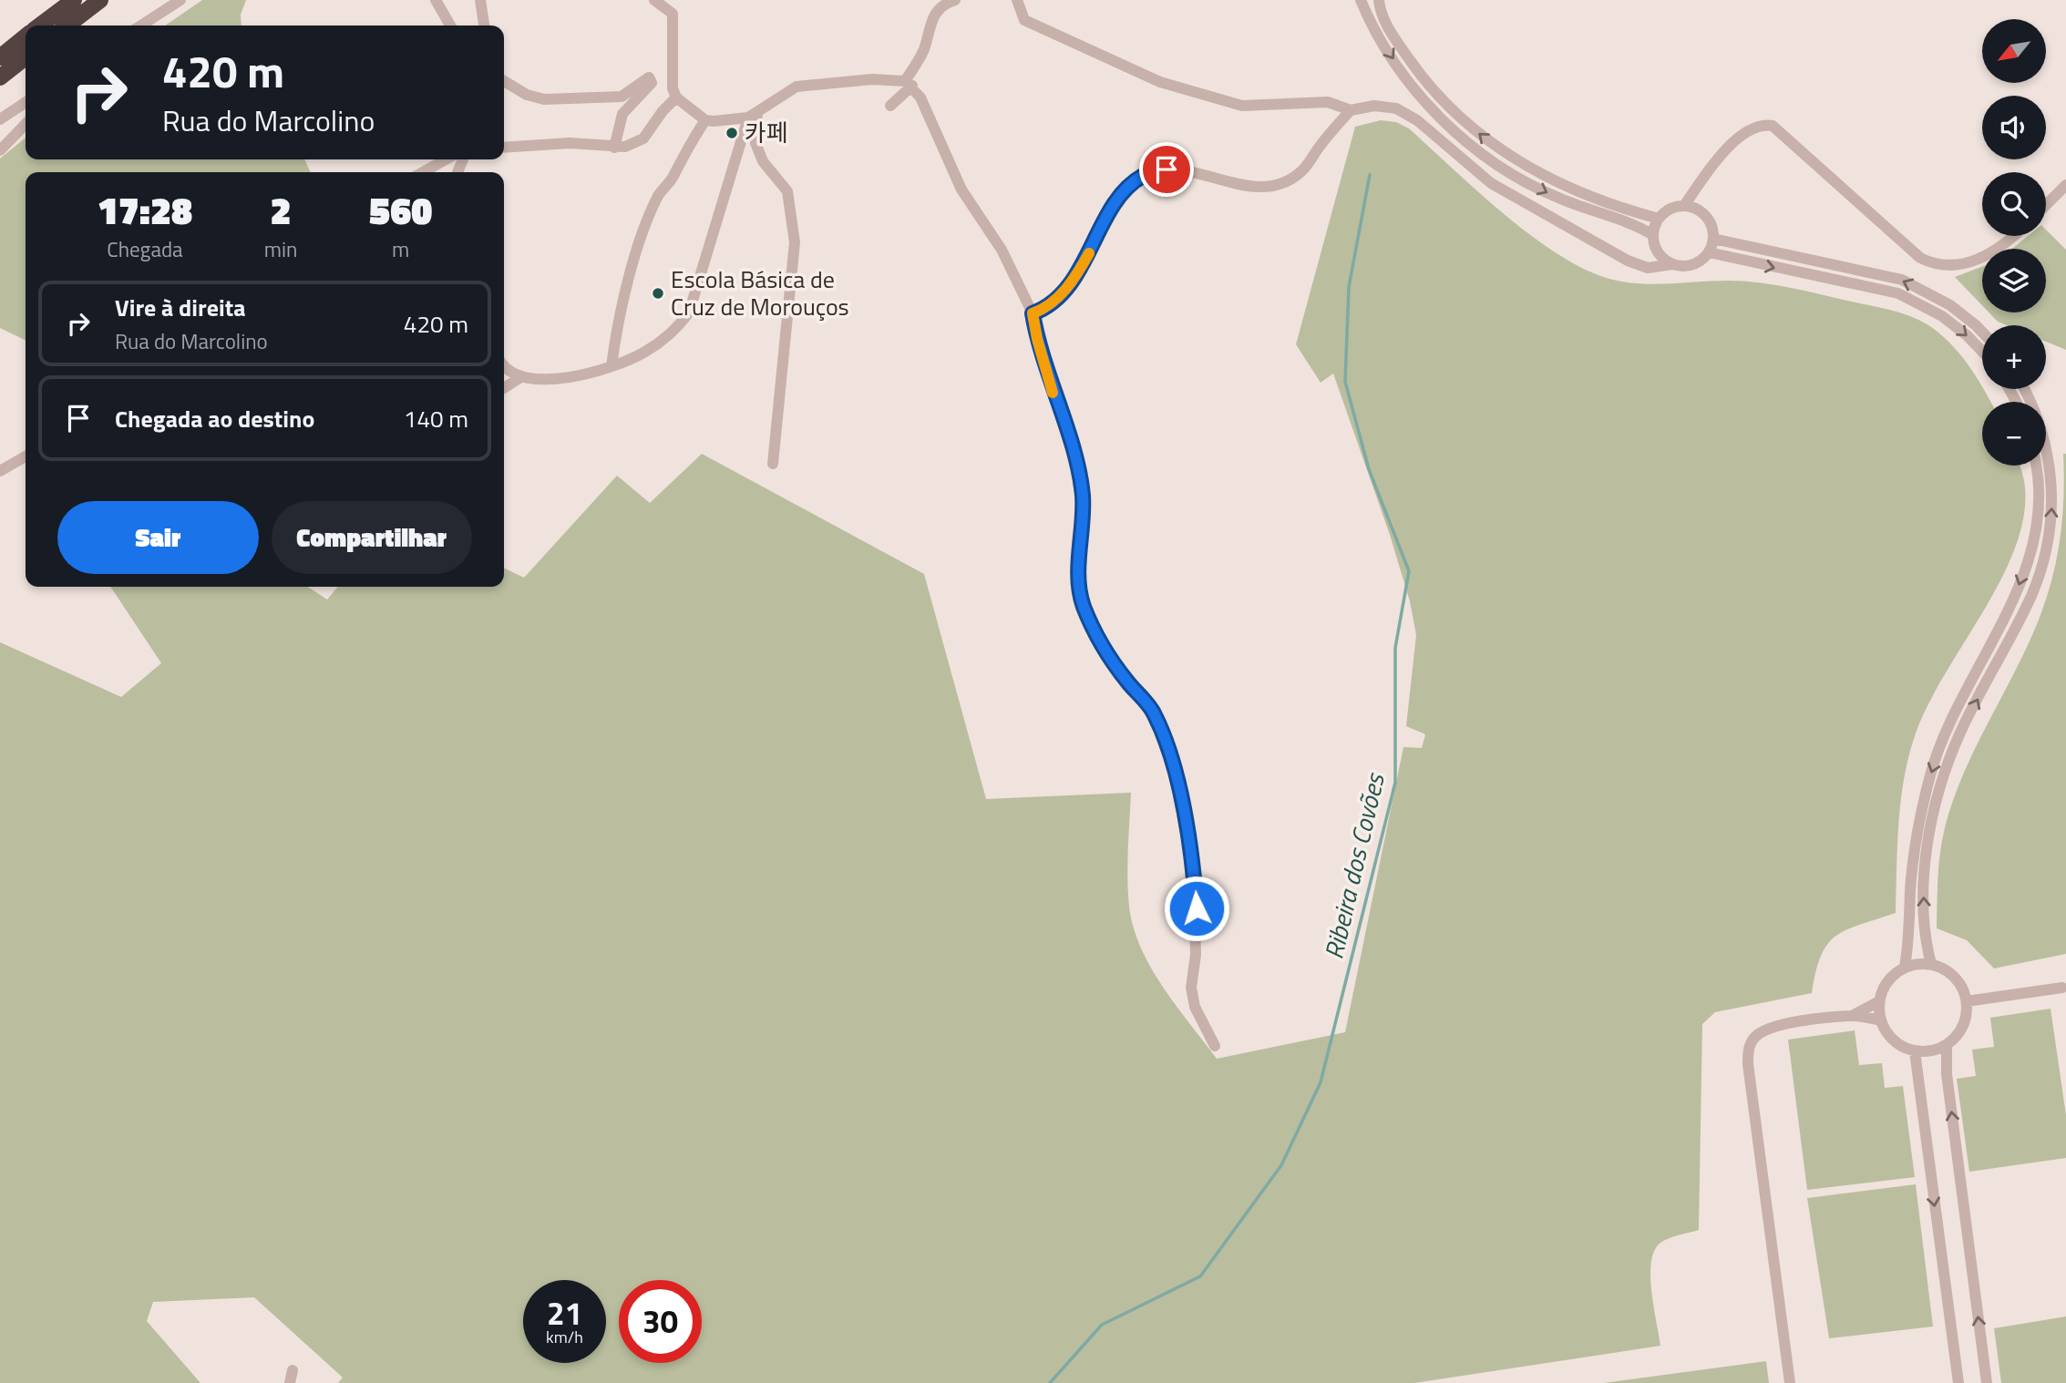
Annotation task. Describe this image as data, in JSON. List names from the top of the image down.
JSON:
{
  "water": ["Ribeira dos Covões"],
  "places": ["카페", "Escola Básica de Cruz de Morouços"],
  "north": "bottom left",
  "page": {
    "map_buttons": ["+", "−"],
    "turn": ["420 m", "Rua do Marcolino"],
    "eta": [
      "17:28",
      "Chegada",
      "2",
      "min",
      "560",
      "m"
    ],
    "list": [
      {
        "name": "Vire à direita",
        "note": "Rua do Marcolino",
        "value": "420 m"
      },
      {
        "name": "Chegada ao destino",
        "value": "140 m"
      }
    ],
    "buttons": ["Sair", "Compartilhar"],
    "speed": "21 km/h",
    "limit": "30"
  }
}
